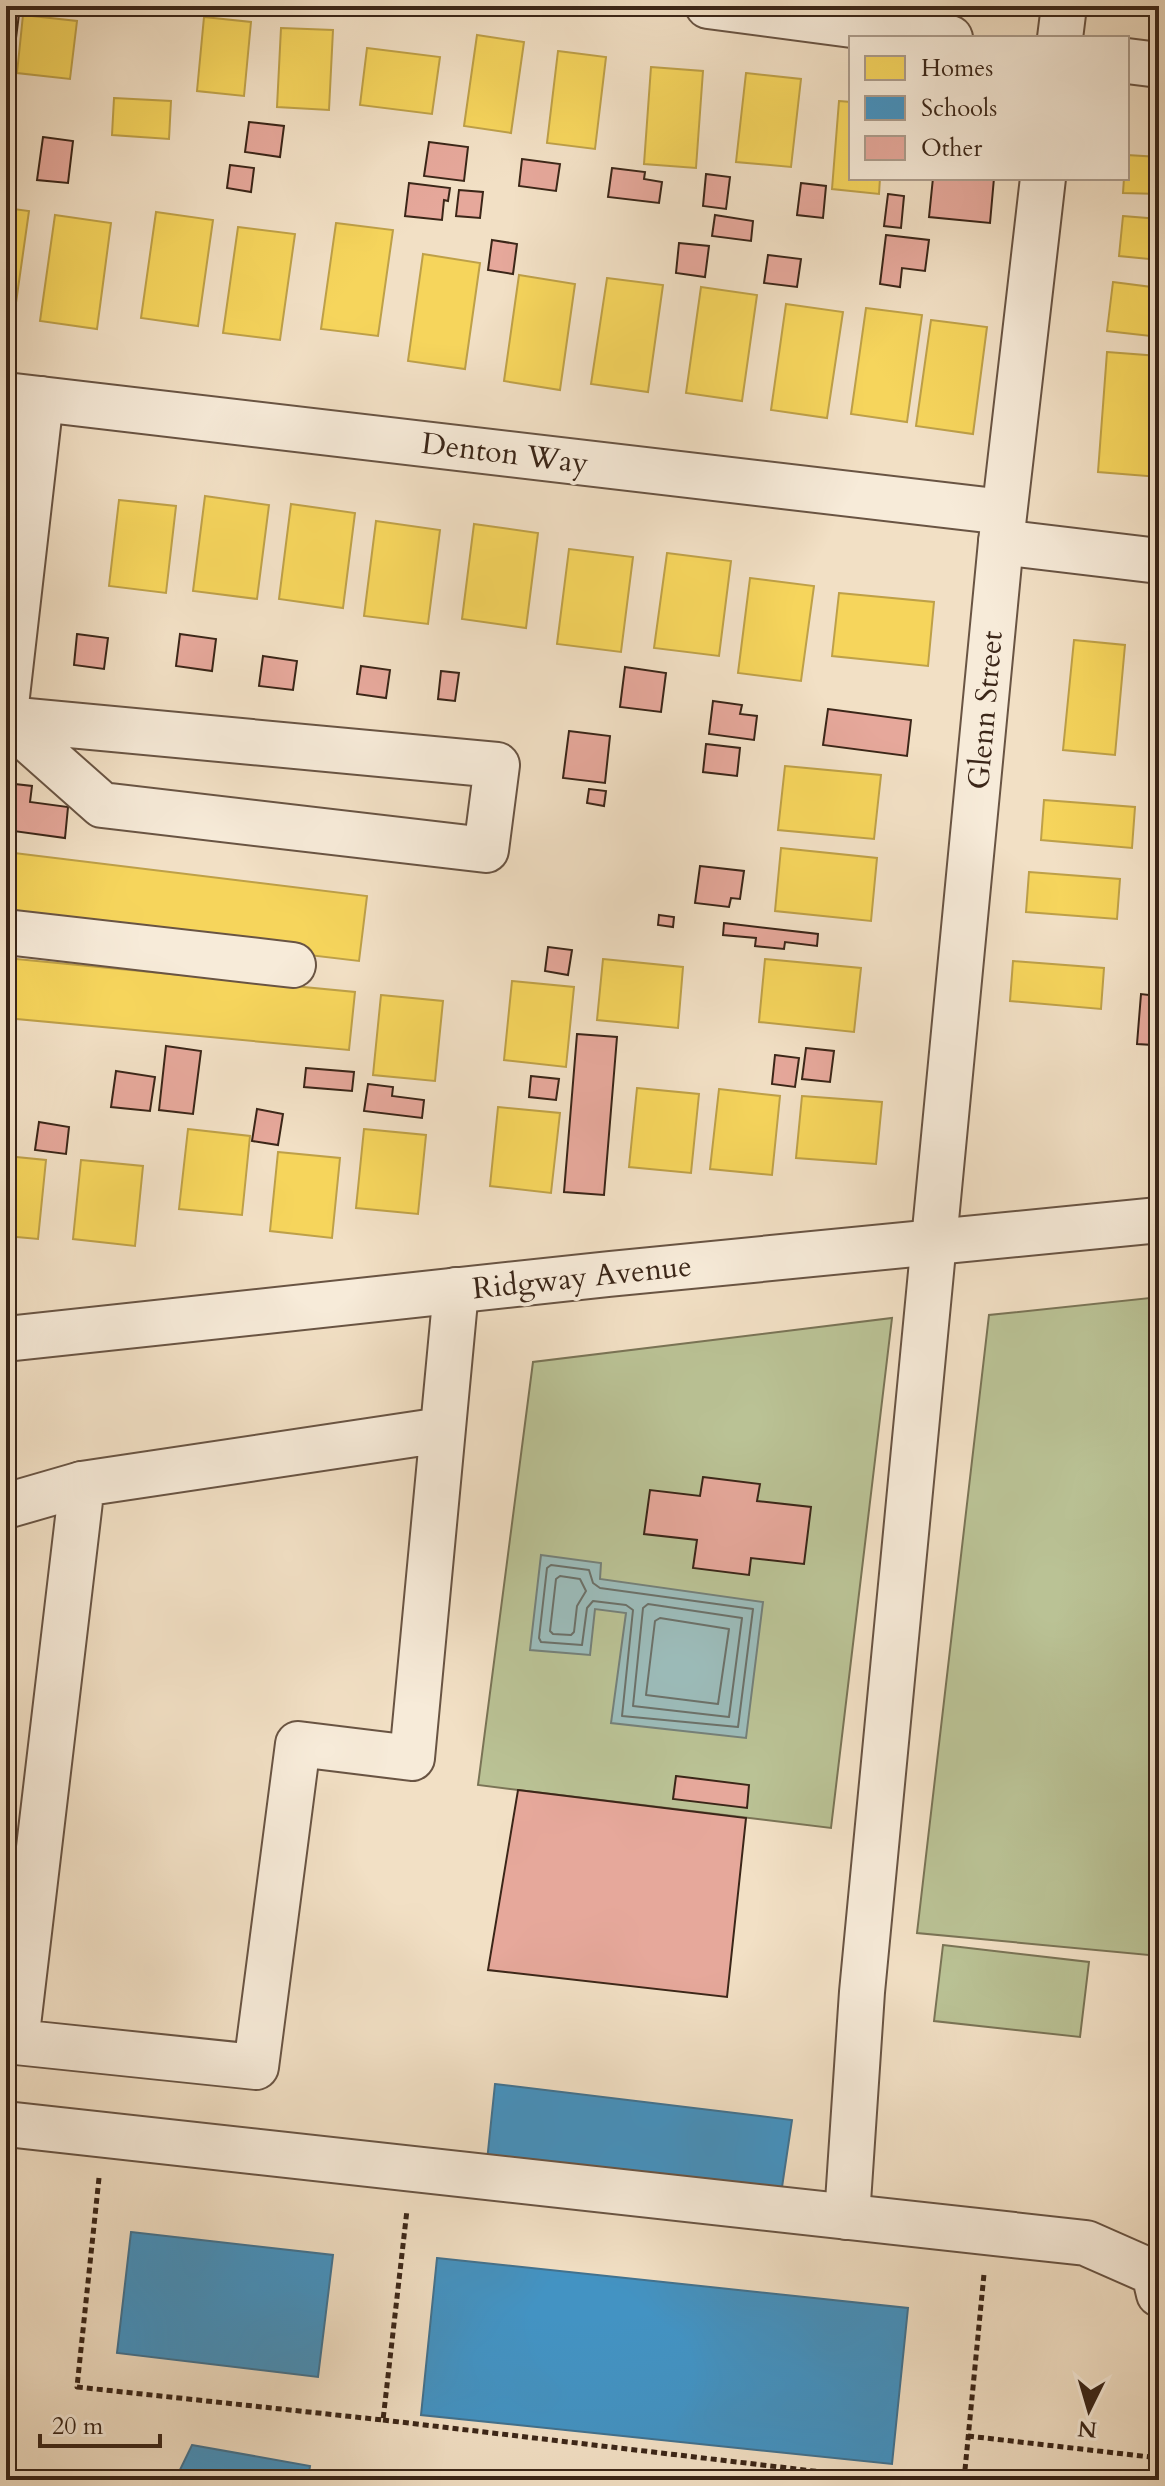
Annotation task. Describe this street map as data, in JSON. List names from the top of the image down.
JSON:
{
  "streets": {
    "street": ["Denton Way", "Glenn Street", "Ridgway Avenue"]
  },
  "crossings": [
    ["Denton Way", "Glenn Street"],
    ["Glenn Street", "Ridgway Avenue"]
  ],
  "legend": ["Homes", "Schools", "Other"],
  "scale_bar": "20 m",
  "north": "bottom"
}
